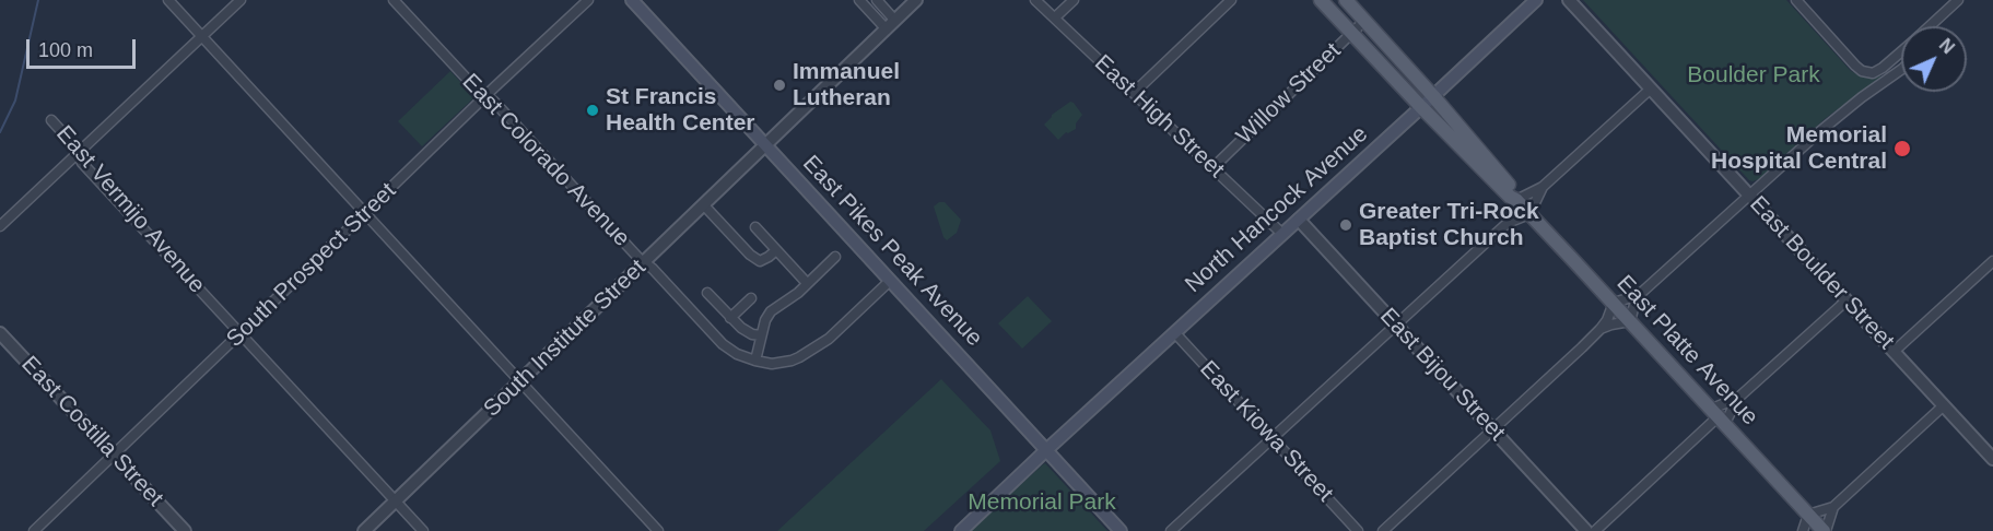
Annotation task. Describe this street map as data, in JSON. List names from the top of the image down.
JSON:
{
  "streets": {
    "main road": ["North Hancock Avenue", "East Pikes Peak Avenue", "East Platte Avenue"],
    "street": [
      "Willow Street",
      "East High Street",
      "East Colorado Avenue",
      "East Vermijo Avenue",
      "South Prospect Street",
      "East Boulder Street",
      "South Institute Street",
      "East Bijou Street",
      "East Costilla Street",
      "East Kiowa Street"
    ]
  },
  "crossings": [
    ["Willow Street", "East High Street"],
    ["Willow Street", "East Platte Avenue"],
    ["East High Street", "North Hancock Avenue"],
    ["East Colorado Avenue", "East Pikes Peak Avenue"],
    ["East Colorado Avenue", "South Prospect Street"],
    ["East Colorado Avenue", "South Institute Street"],
    ["East Vermijo Avenue", "South Prospect Street"],
    ["East Vermijo Avenue", "South Institute Street"],
    ["North Hancock Avenue", "East Pikes Peak Avenue"],
    ["North Hancock Avenue", "East Platte Avenue"],
    ["North Hancock Avenue", "East Bijou Street"],
    ["North Hancock Avenue", "East Kiowa Street"],
    ["East Pikes Peak Avenue", "South Institute Street"],
    ["South Prospect Street", "East Costilla Street"]
  ],
  "parks": ["Boulder Park", "Memorial Park"],
  "places": [
    "Immanuel Lutheran",
    "St Francis Health Center",
    "Memorial Hospital Central",
    "Greater Tri-Rock Baptist Church"
  ],
  "scale_bar": "100 m",
  "north": "top right"
}
